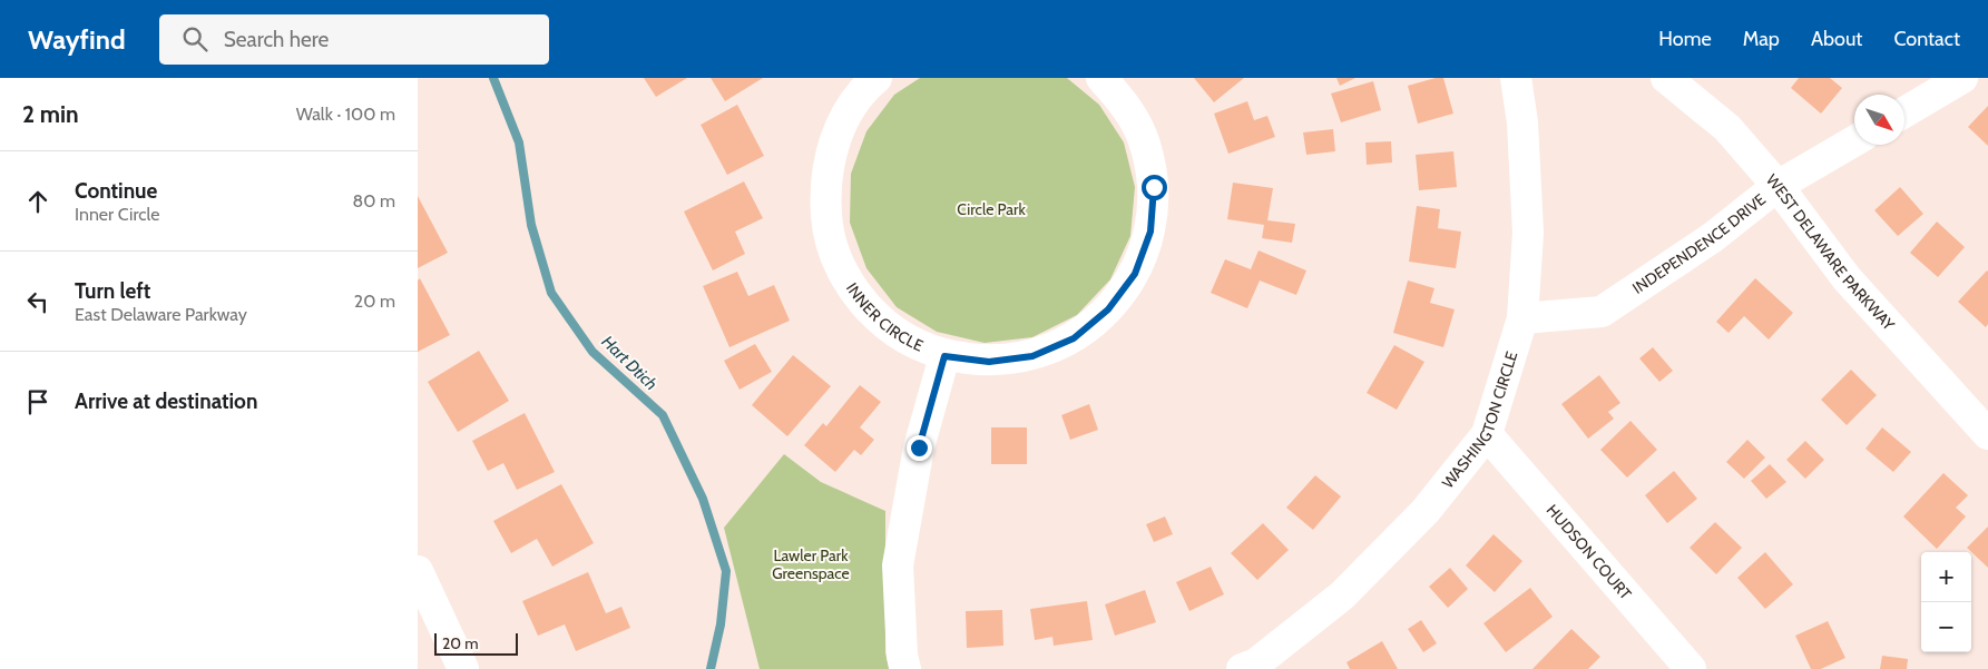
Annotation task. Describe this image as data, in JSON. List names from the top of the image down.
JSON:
{
  "streets": {
    "street": [
      "INDEPENDENCE DRIVE",
      "WEST DELAWARE PARKWAY",
      "INNER CIRCLE",
      "WASHINGTON CIRCLE",
      "HUDSON COURT"
    ]
  },
  "crossings": [
    ["INDEPENDENCE DRIVE", "WEST DELAWARE PARKWAY"],
    ["INDEPENDENCE DRIVE", "WASHINGTON CIRCLE"],
    ["WASHINGTON CIRCLE", "HUDSON COURT"]
  ],
  "water": ["Hart Dtich"],
  "parks": ["Circle Park", "Lawler Park Greenspace"],
  "scale_bar": "20 m",
  "north": "bottom right",
  "page": {
    "header": "Wayfind",
    "search": "Search here",
    "nav": [
      "Home",
      "Map",
      "About",
      "Contact"
    ],
    "heading": ["2 min", "Walk · 100 m"],
    "list": [
      ["Continue", "Inner Circle", "80 m"],
      ["Turn left", "East Delaware Parkway", "20 m"],
      "Arrive at destination"
    ],
    "map_buttons": ["+", "−"],
    "scale": "20 m"
  }
}
